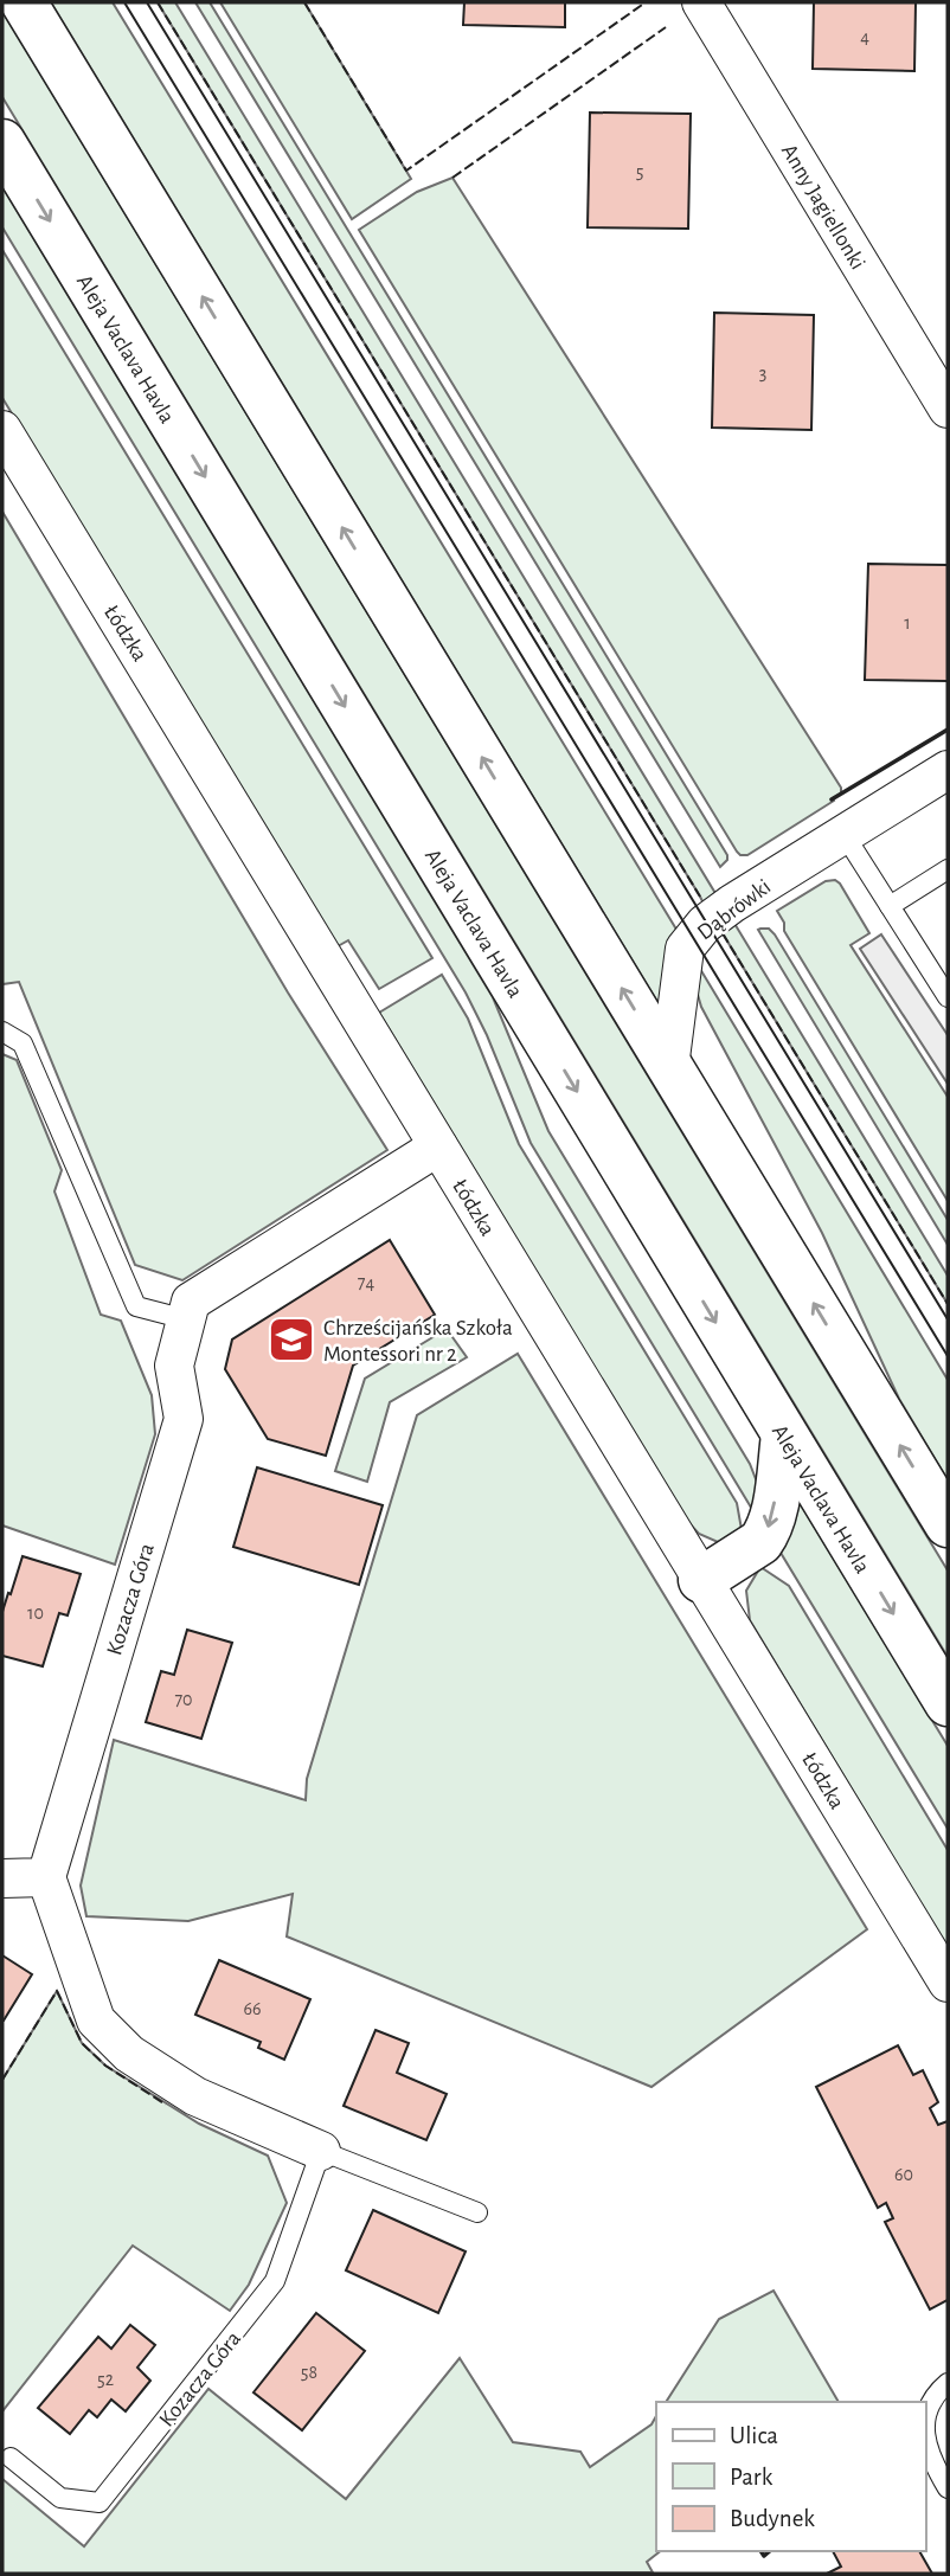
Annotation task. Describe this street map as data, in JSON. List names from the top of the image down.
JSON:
{
  "streets": {
    "main road": ["Aleja Vaclava Havla"],
    "street": [
      "Anny Jagiellonki",
      "Łódzka",
      "Dąbrówki",
      "Kozacza Góra"
    ]
  },
  "crossings": [
    ["Łódzka", "Kozacza Góra"]
  ],
  "places": {
    "school or university": ["Chrześcijańska Szkoła Montessori nr 2"]
  },
  "house_numbers": [
    "4",
    "5",
    "3",
    "1",
    "74",
    "10",
    "70",
    "66",
    "60",
    "58",
    "52"
  ],
  "legend": ["Ulica", "Park", "Budynek"]
}
